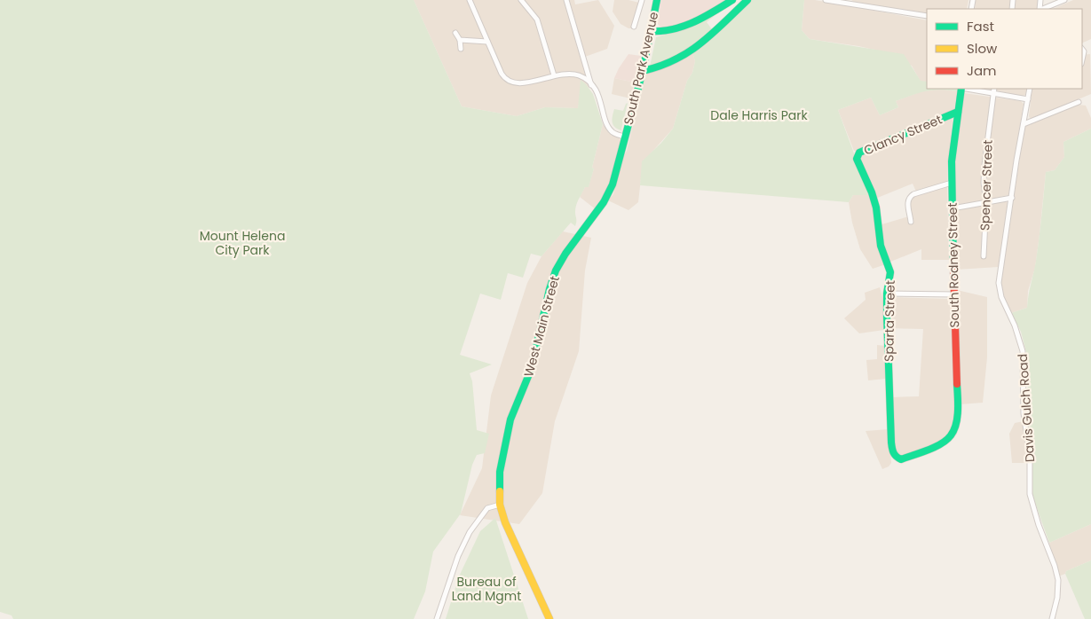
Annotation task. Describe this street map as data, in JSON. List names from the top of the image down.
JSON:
{
  "streets": {
    "street": [
      "South Park Avenue",
      "Clancy Street",
      "Spencer Street",
      "South Rodney Street",
      "Sparta Street",
      "West Main Street",
      "Davis Gulch Road"
    ]
  },
  "crossings": [
    ["South Park Avenue", "West Main Street"],
    ["Clancy Street", "South Rodney Street"],
    ["Clancy Street", "Sparta Street"],
    ["South Rodney Street", "Sparta Street"]
  ],
  "parks": ["Dale Harris Park", "Mount Helena City Park", "Bureau of Land Mgmt"],
  "legend": ["Fast", "Slow", "Jam"]
}
